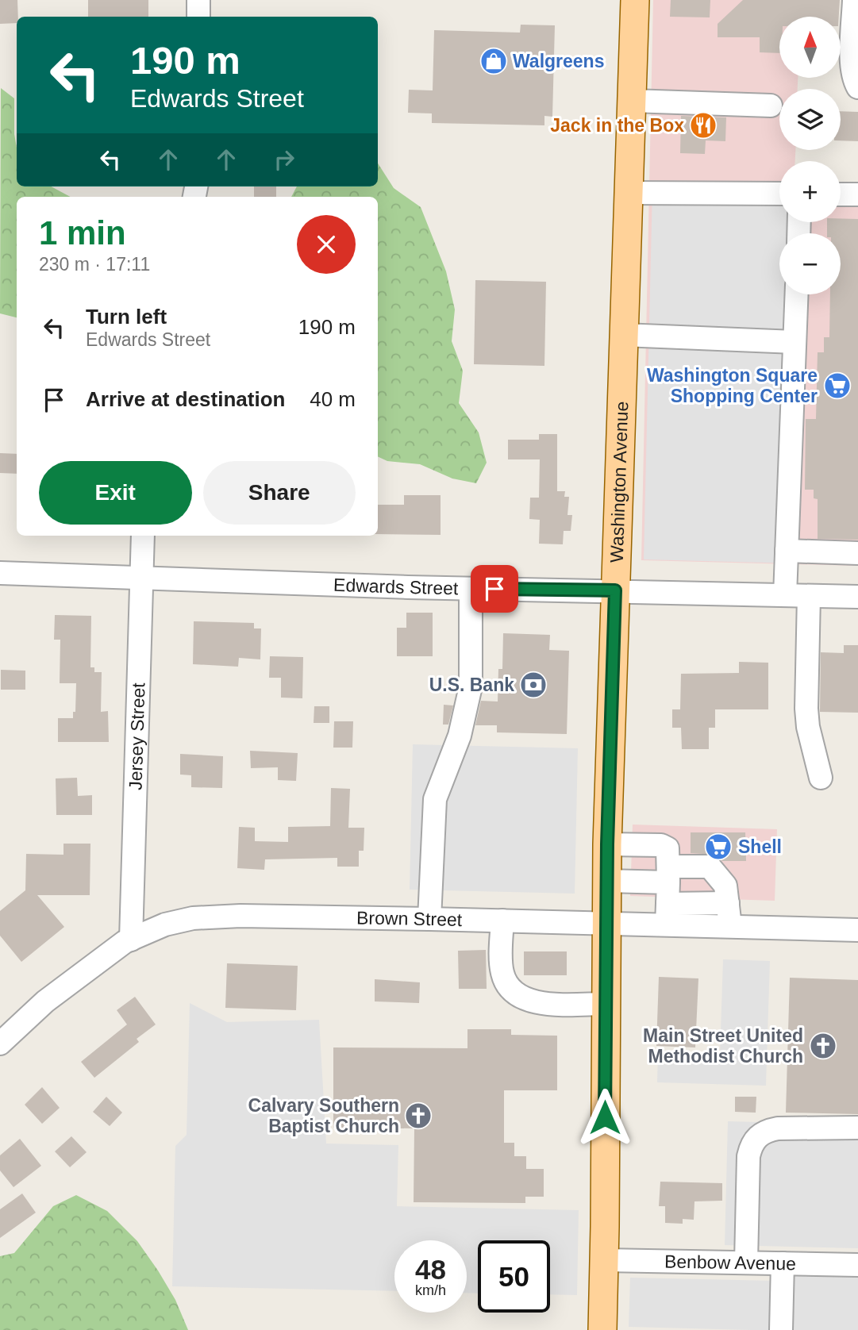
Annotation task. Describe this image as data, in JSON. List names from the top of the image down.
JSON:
{
  "streets": {
    "main road": ["Washington Avenue"],
    "street": [
      "Edwards Street",
      "Jersey Street",
      "Brown Street",
      "Benbow Avenue"
    ]
  },
  "crossings": [
    ["Washington Avenue", "Edwards Street"],
    ["Washington Avenue", "Brown Street"],
    ["Washington Avenue", "Benbow Avenue"],
    ["Edwards Street", "Jersey Street"],
    ["Jersey Street", "Brown Street"]
  ],
  "places": {
    "shop": ["Walgreens"],
    "restaurant": ["Jack in the Box"],
    "supermarket": ["Washington Square Shopping Center", "Shell"],
    "bank": ["U.S. Bank"],
    "church": ["Main Street United Methodist Church", "Calvary Southern Baptist Church"]
  },
  "north": "top",
  "page": {
    "map_buttons": ["+", "−"],
    "turn": ["190 m", "Edwards Street"],
    "heading": ["1 min", "230 m · 17:11"],
    "list": [
      {
        "name": "Turn left",
        "note": "Edwards Street",
        "value": "190 m"
      },
      {
        "name": "Arrive at destination",
        "value": "40 m"
      }
    ],
    "buttons": ["Exit", "Share"],
    "speed": "48 km/h",
    "limit": "50"
  }
}
